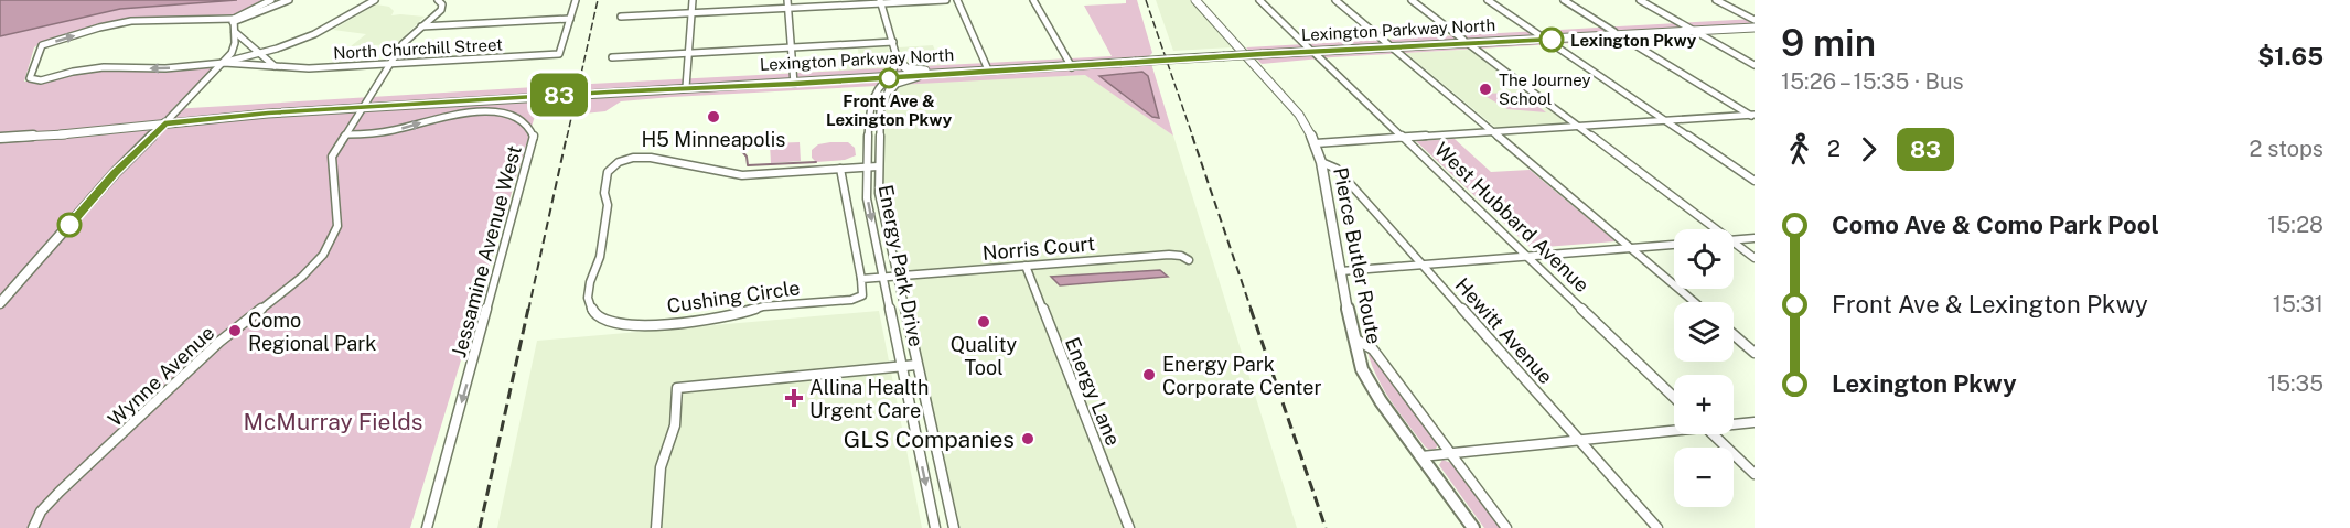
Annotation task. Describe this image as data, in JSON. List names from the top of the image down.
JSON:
{
  "streets": {
    "main road": ["Lexington Parkway North", "Pierce Butler Route"],
    "street": [
      "North Churchill Street",
      "West Hubbard Avenue",
      "Norris Court",
      "Jessamine Avenue West",
      "Energy Park Drive",
      "Cushing Circle",
      "Hewitt Avenue",
      "Wynne Avenue",
      "Energy Lane"
    ]
  },
  "crossings": [
    ["Lexington Parkway North", "West Hubbard Avenue"],
    ["Lexington Parkway North", "Energy Park Drive"],
    ["Lexington Parkway North", "Wynne Avenue"],
    ["North Churchill Street", "Wynne Avenue"],
    ["Norris Court", "Energy Park Drive"],
    ["Norris Court", "Energy Lane"],
    ["Jessamine Avenue West", "Wynne Avenue"],
    ["Pierce Butler Route", "Hewitt Avenue"],
    ["Energy Park Drive", "Cushing Circle"]
  ],
  "parks": ["McMurray Fields"],
  "places": {
    "other": [
      "Lexington Pkwy",
      "Front Ave & Lexington Pkwy",
      "The Journey School",
      "H5 Minneapolis",
      "Quality Tool",
      "Como Regional Park",
      "Energy Park Corporate Center",
      "GLS Companies"
    ],
    "health": ["Allina Health Urgent Care"]
  },
  "lines": ["bus line 83"],
  "page": {
    "on_map": "83",
    "heading": ["9 min", "15:26 – 15:35 · Bus", "$1.65"],
    "legs": ["2", "83", "2 stops"],
    "list": [
      {
        "name": "Como Ave & Como Park Pool",
        "value": "15:28"
      },
      {
        "name": "Front Ave & Lexington Pkwy",
        "value": "15:31"
      },
      {
        "name": "Lexington Pkwy",
        "value": "15:35"
      }
    ],
    "map_buttons": ["+", "−"]
  }
}
